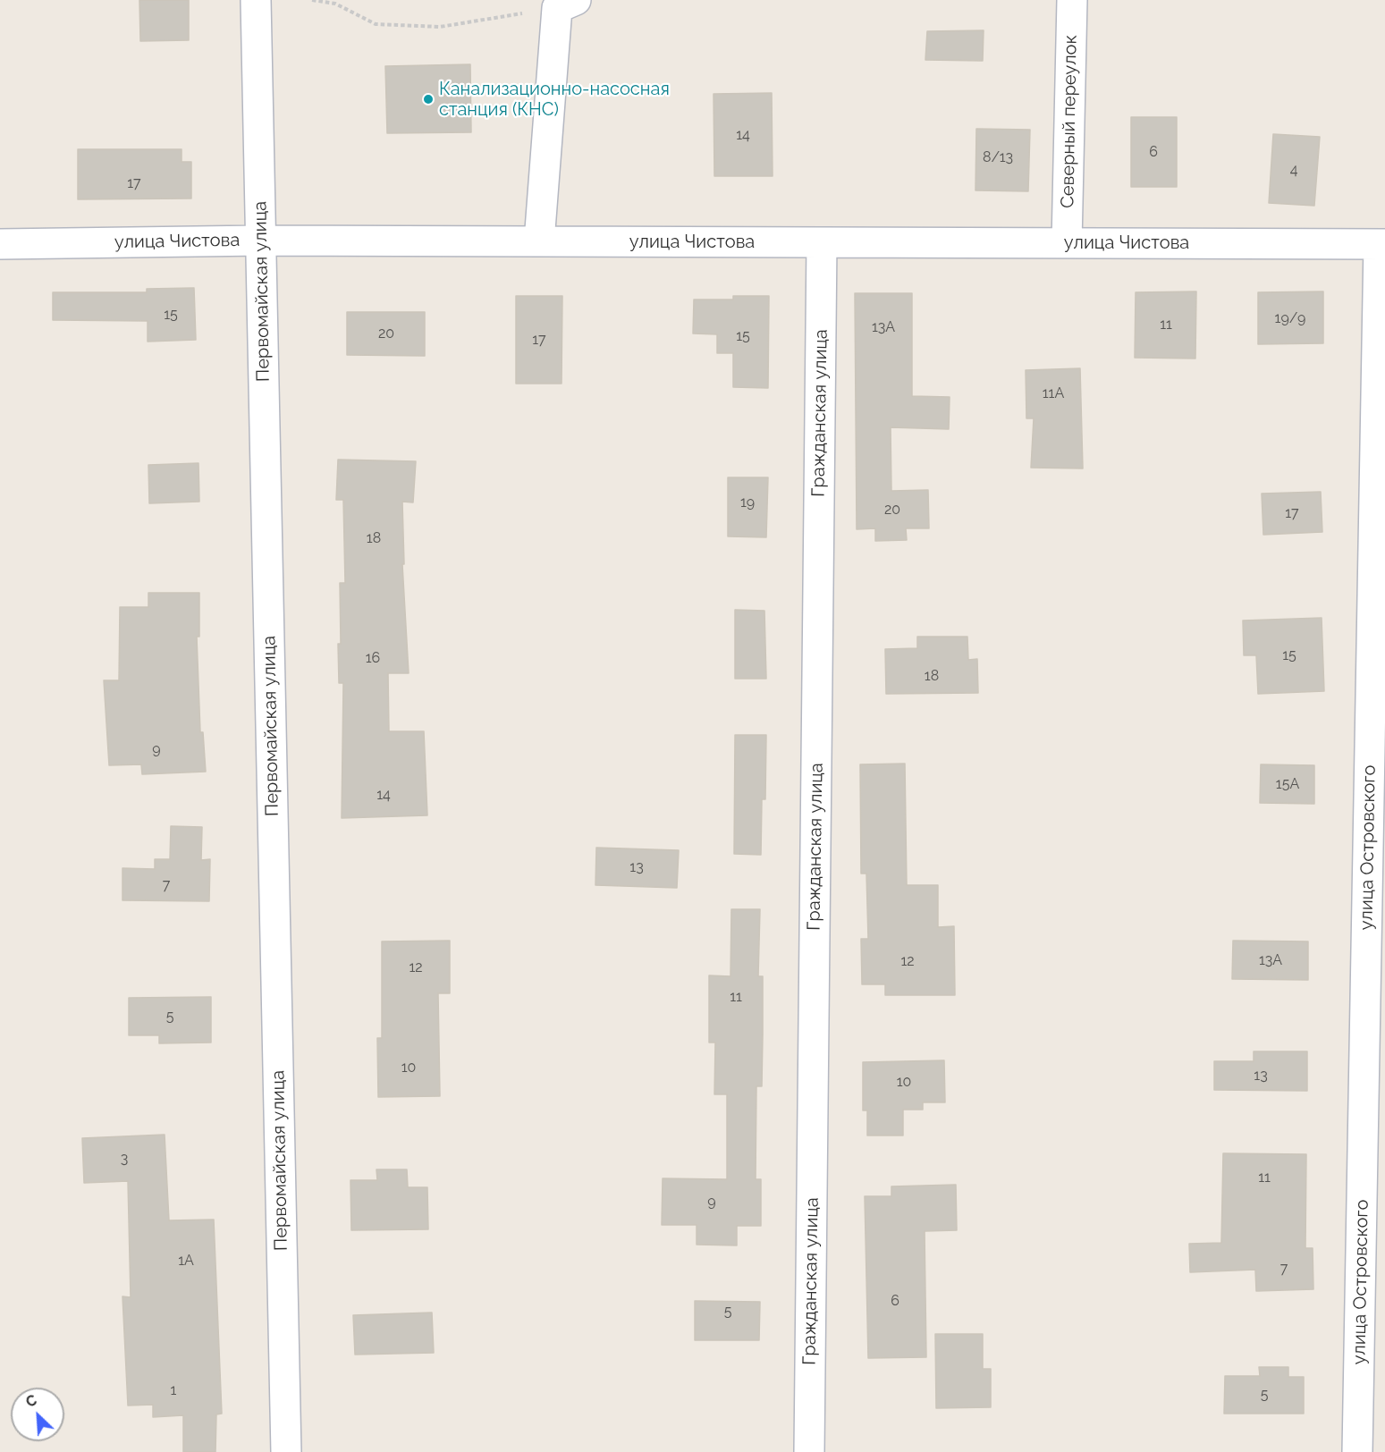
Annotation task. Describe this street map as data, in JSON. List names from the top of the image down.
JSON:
{
  "streets": {
    "street": [
      "Северный переулок",
      "улица Чистова",
      "Первомайская улица",
      "Гражданская улица",
      "улица Островского"
    ]
  },
  "crossings": [
    ["Северный переулок", "улица Чистова"],
    ["улица Чистова", "Первомайская улица"],
    ["улица Чистова", "Гражданская улица"],
    ["улица Чистова", "улица Островского"]
  ],
  "places": ["Канализационно-насосная станция (КНС)"],
  "house_numbers": [
    "14",
    "6",
    "8/13",
    "4",
    "17",
    "15",
    "19/9",
    "11",
    "13А",
    "20",
    "15",
    "17",
    "11А",
    "19",
    "20",
    "17",
    "18",
    "15",
    "16",
    "18",
    "9",
    "15А",
    "14",
    "13",
    "7",
    "13А",
    "12",
    "12",
    "11",
    "5",
    "10",
    "13",
    "10",
    "3",
    "11",
    "9",
    "1А",
    "7",
    "6",
    "5",
    "1",
    "5"
  ],
  "north": "top left"
}
